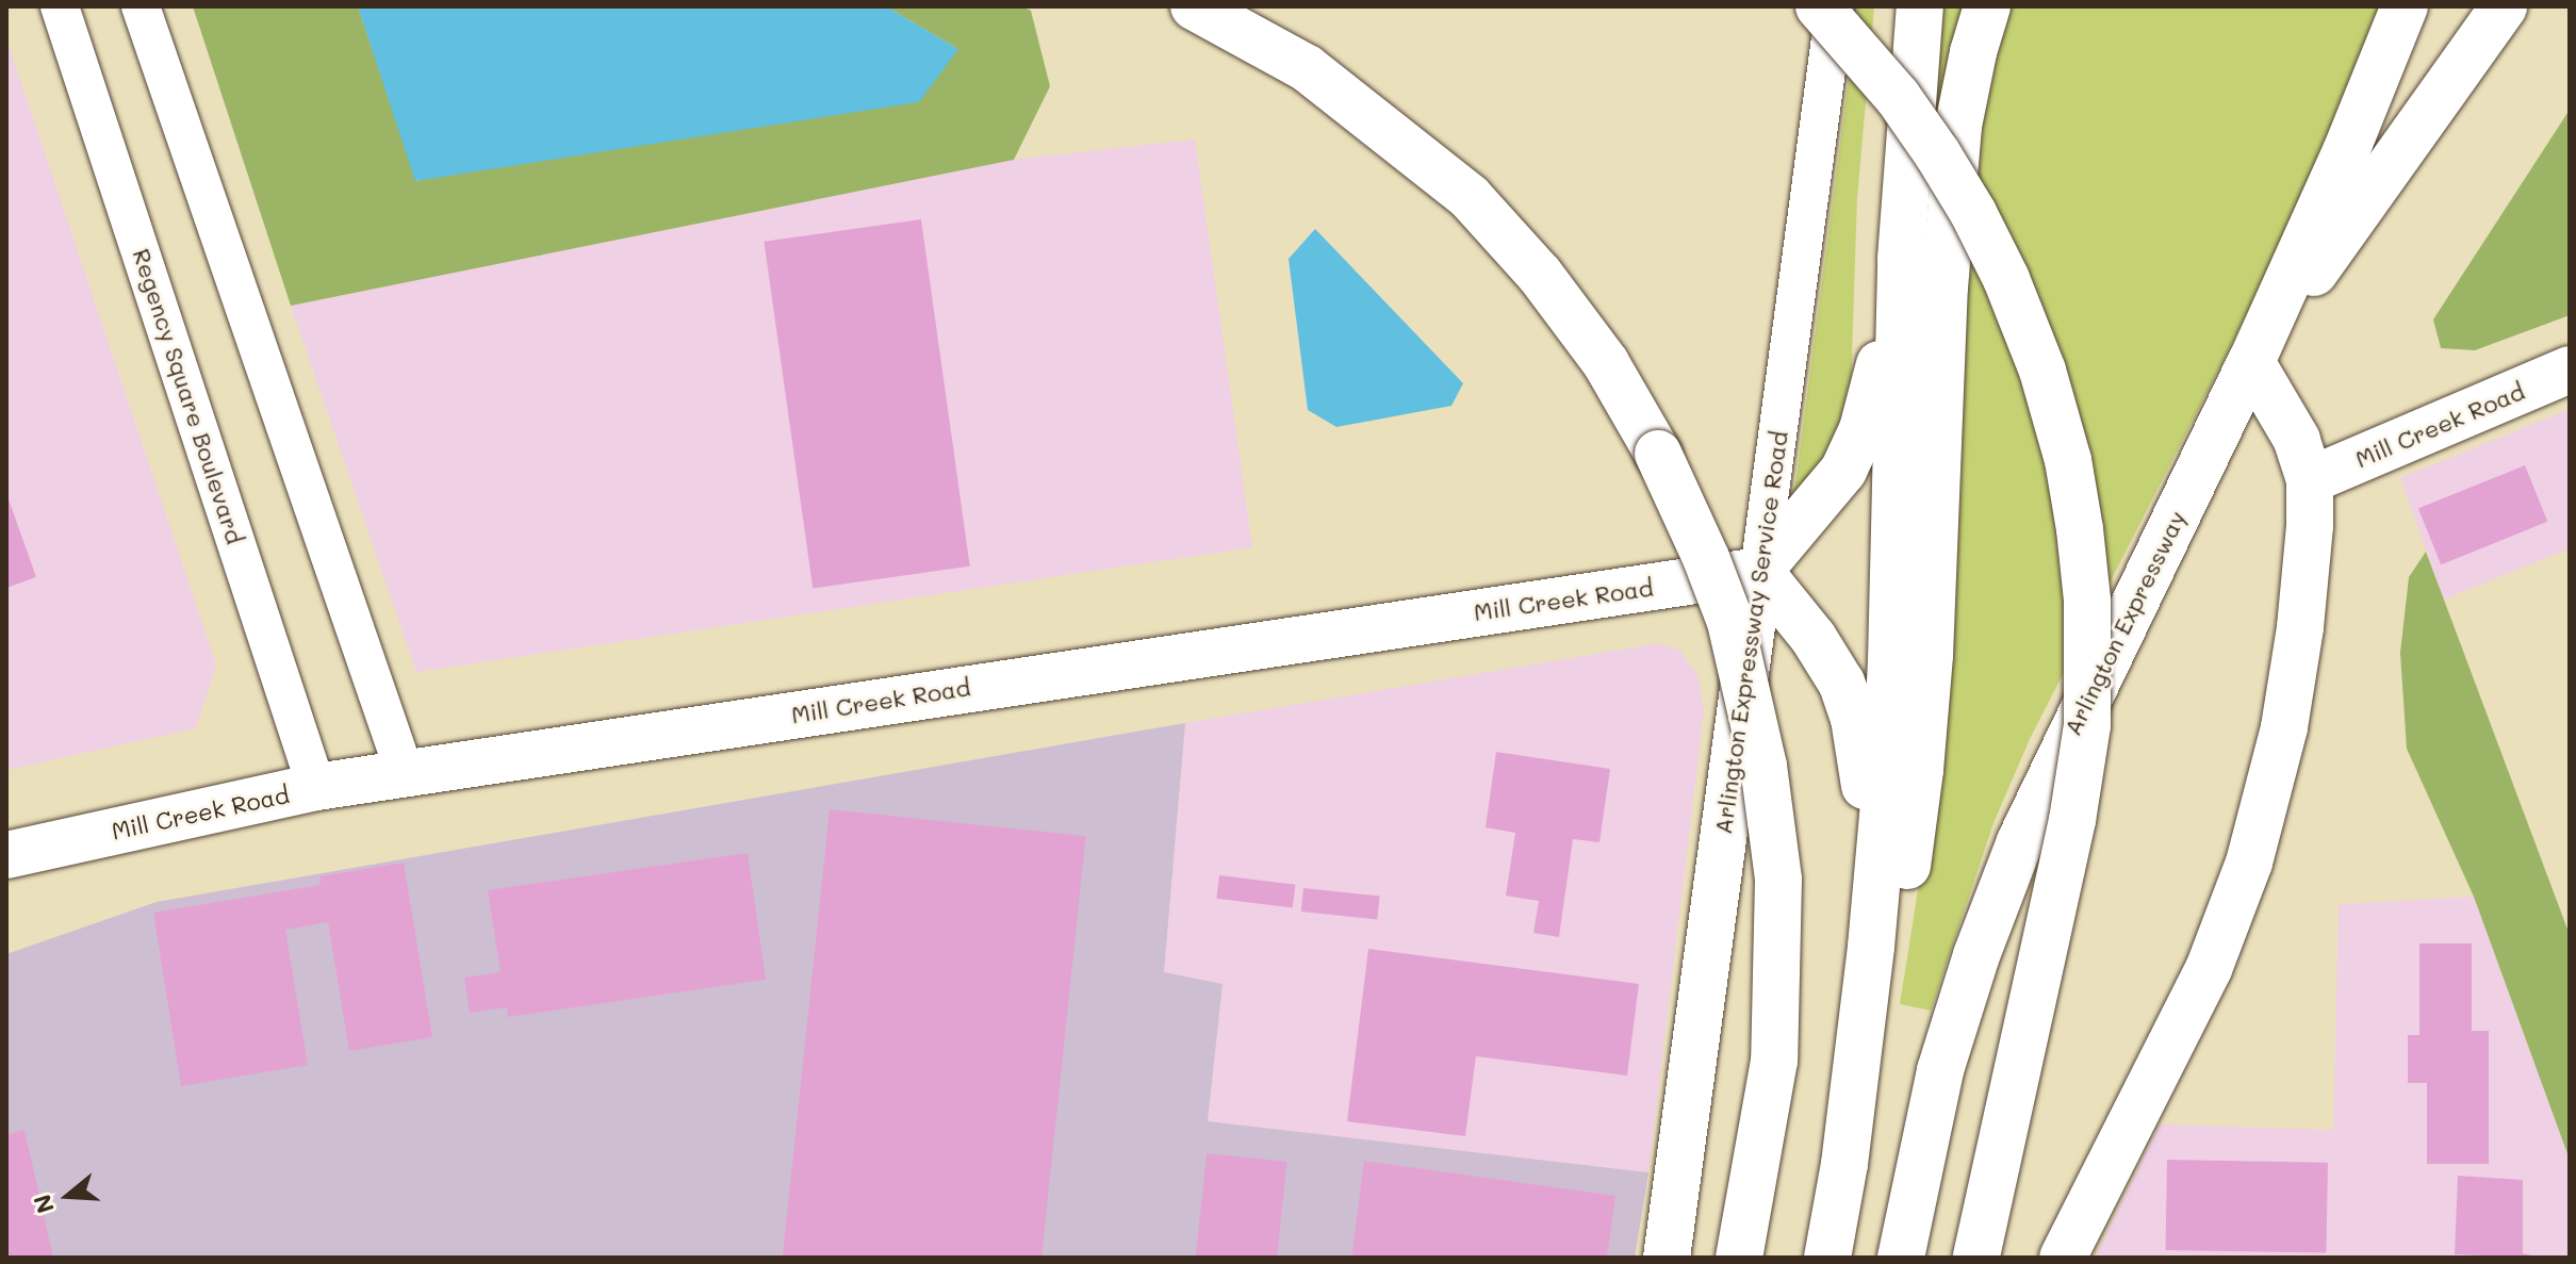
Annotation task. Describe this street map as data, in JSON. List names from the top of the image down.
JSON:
{
  "streets": {
    "main road": ["Mill Creek Road", "Arlington Expressway", "Arlington Expressway Service Road"],
    "street": ["Regency Square Boulevard"]
  },
  "crossings": [
    ["Regency Square Boulevard", "Mill Creek Road"],
    ["Mill Creek Road", "Arlington Expressway Service Road"]
  ],
  "north": "left"
}
